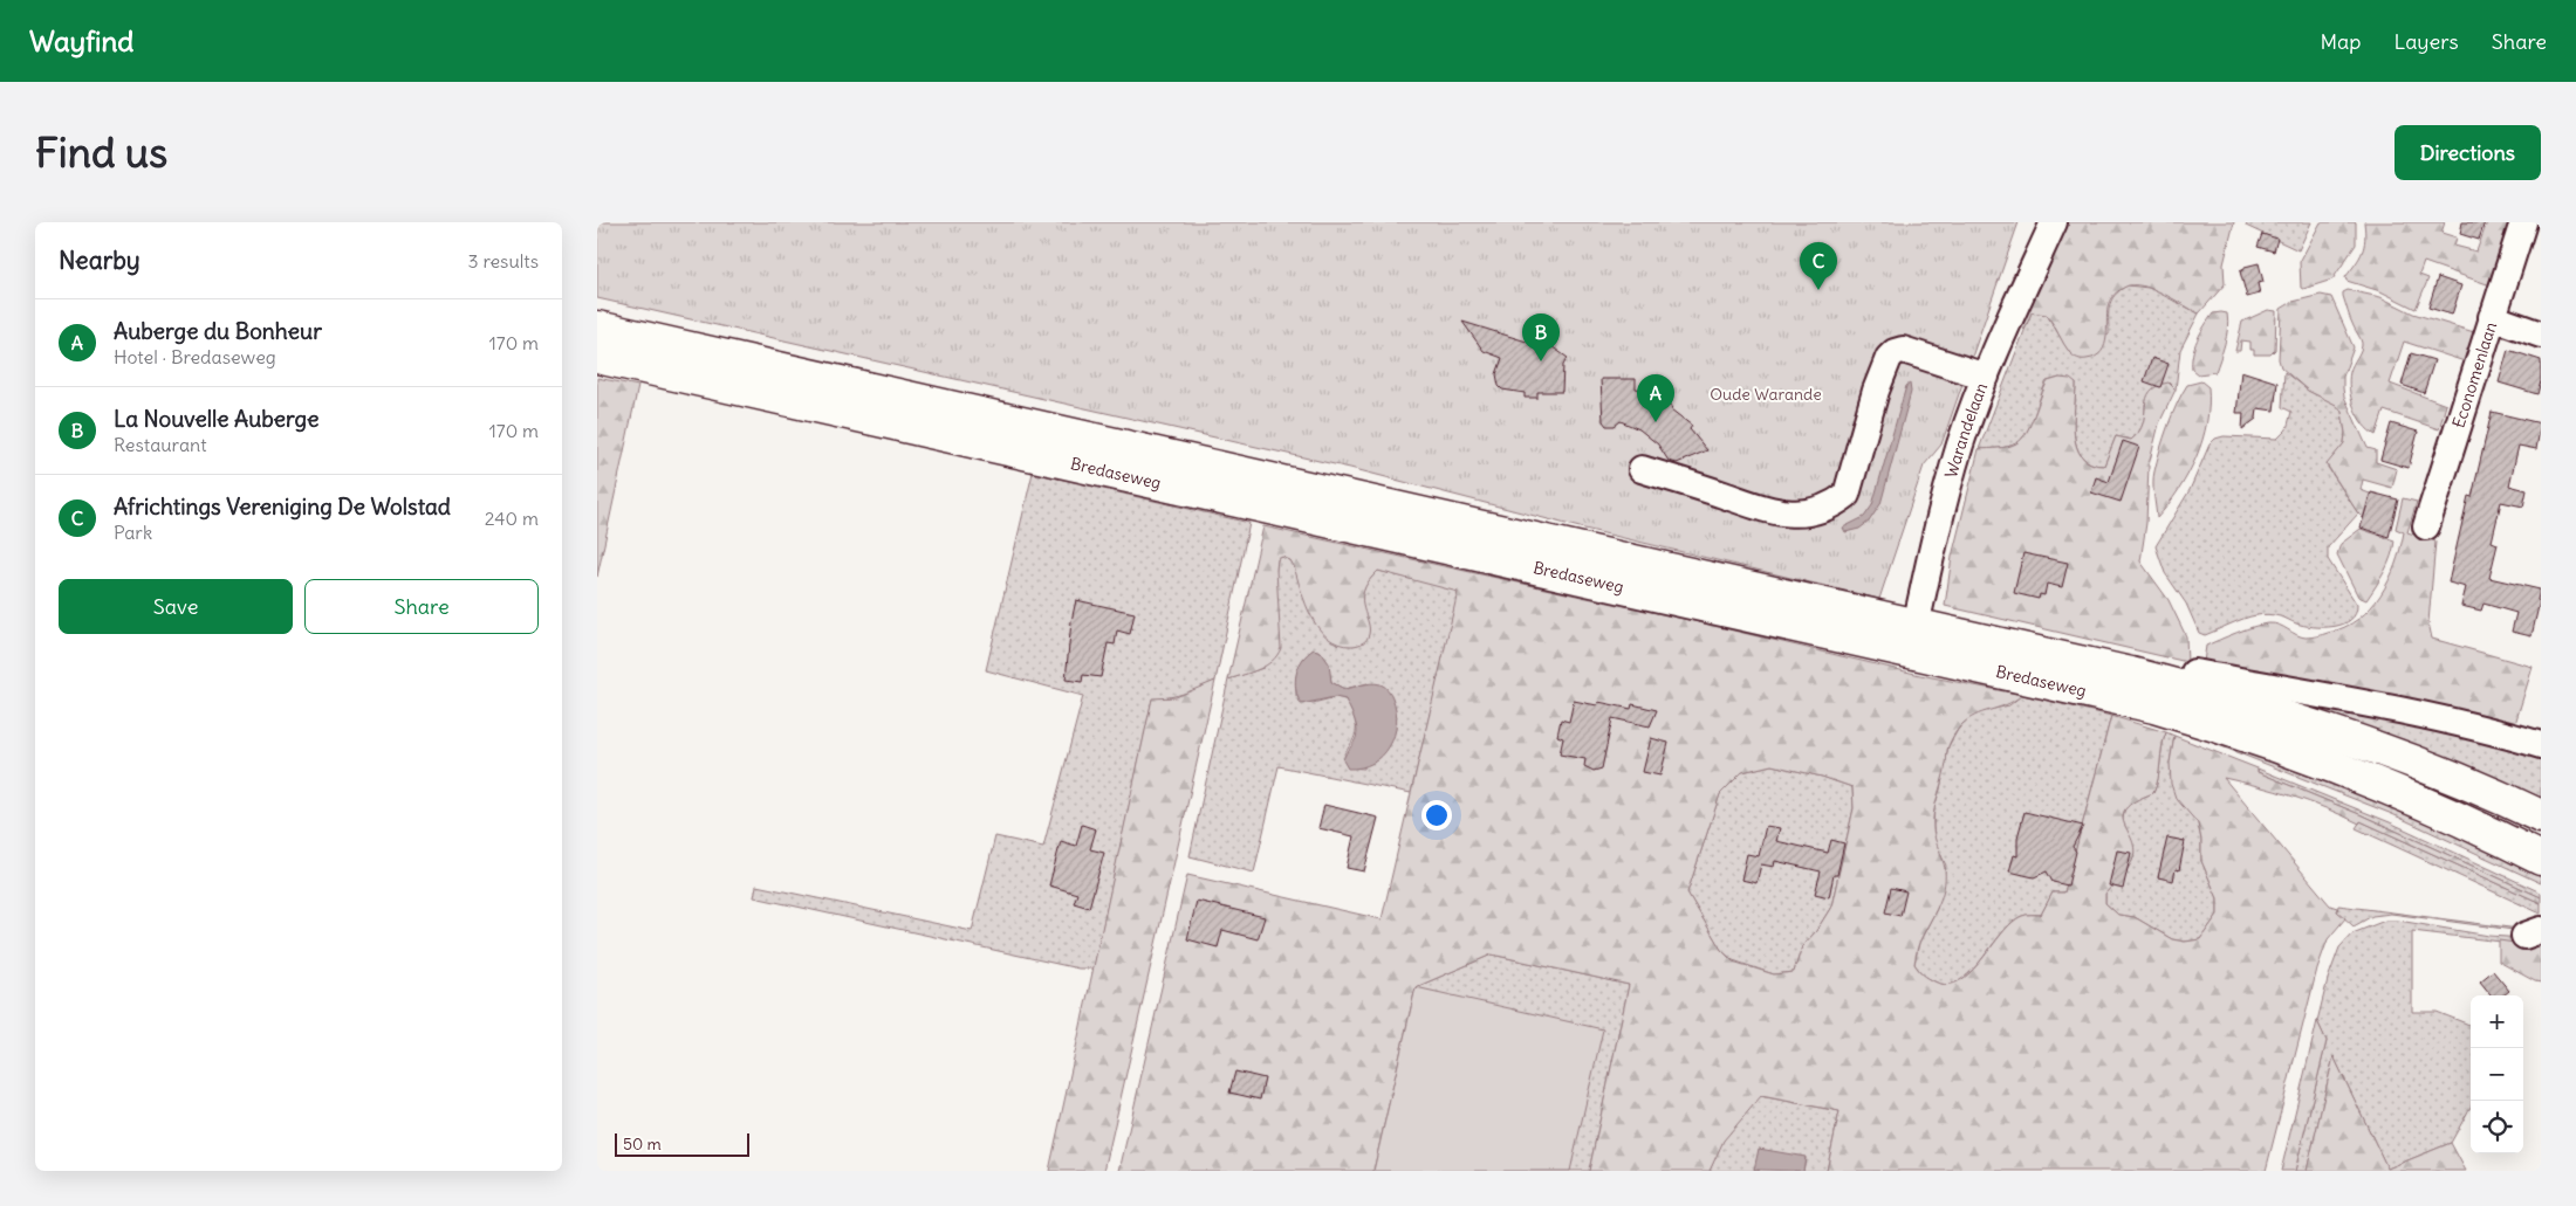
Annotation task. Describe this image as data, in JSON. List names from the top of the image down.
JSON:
{
  "streets": {
    "main road": ["Bredaseweg"],
    "street": ["Economenlaan", "Warandelaan"]
  },
  "crossings": [
    ["Warandelaan", "Bredaseweg"]
  ],
  "parks": ["Oude Warande"],
  "scale_bar": "50 m",
  "page": {
    "header": "Wayfind",
    "nav": ["Map", "Layers", "Share"],
    "buttons": [
      "Directions",
      ["Save", "Share"]
    ],
    "title": "Find us",
    "heading": ["Nearby", "3 results"],
    "pins": ["C", "B", "A"],
    "list": [
      {
        "mark": "A",
        "name": "Auberge du Bonheur",
        "note": "Hotel · Bredaseweg",
        "value": "170 m"
      },
      {
        "mark": "B",
        "name": "La Nouvelle Auberge",
        "note": "Restaurant",
        "value": "170 m"
      },
      {
        "mark": "C",
        "name": "Africhtings Vereniging De Wolstad",
        "note": "Park",
        "value": "240 m"
      }
    ],
    "map_buttons": ["+", "−"],
    "scale": "50 m"
  }
}
